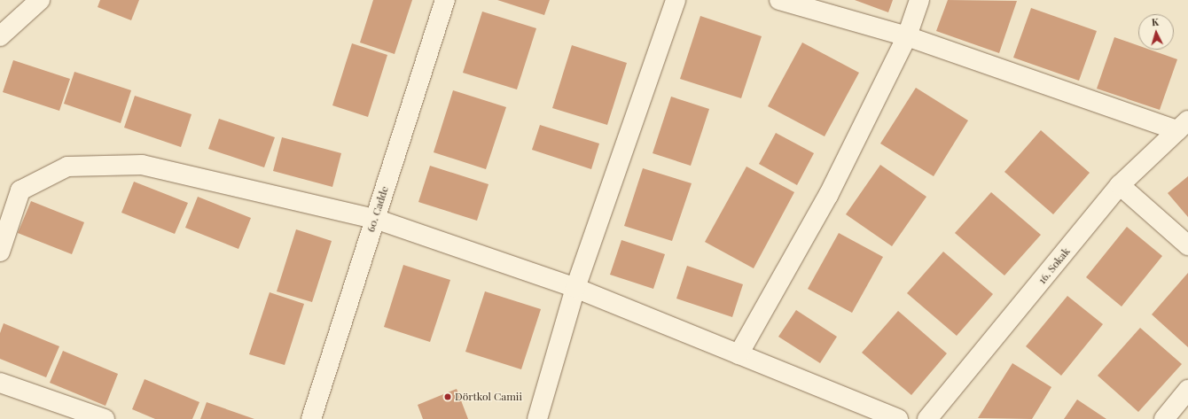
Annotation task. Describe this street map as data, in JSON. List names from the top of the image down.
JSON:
{
  "streets": {
    "street": ["60. Cadde", "16. Sokak"]
  },
  "places": ["Dörtkol Camii"],
  "north": "top"
}
